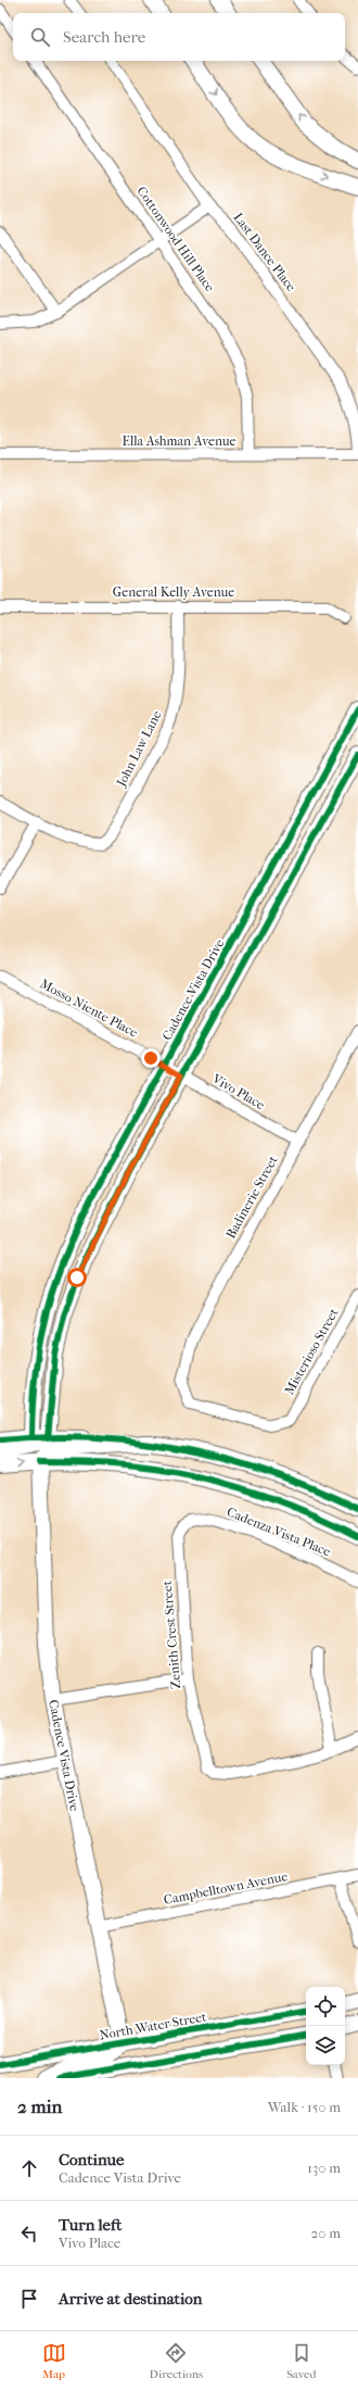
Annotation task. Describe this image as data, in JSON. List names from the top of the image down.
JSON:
{
  "streets": {
    "street": [
      "Cottonwood Hill Place",
      "Last Dance Place",
      "Ella Ashman Avenue",
      "General Kelly Avenue",
      "John Law Lane",
      "Cadence Vista Drive",
      "Mosso Niente Place",
      "Vivo Place",
      "Badinerie Street",
      "Misterioso Street",
      "Cadenza Vista Place",
      "Zenith Crest Street",
      "Campbelltown Avenue",
      "North Water Street"
    ]
  },
  "crossings": [
    ["Cottonwood Hill Place", "Ella Ashman Avenue"],
    ["Last Dance Place", "Ella Ashman Avenue"],
    ["General Kelly Avenue", "John Law Lane"],
    ["Cadence Vista Drive", "Mosso Niente Place"],
    ["Cadence Vista Drive", "Vivo Place"],
    ["Cadence Vista Drive", "Campbelltown Avenue"],
    ["Cadence Vista Drive", "North Water Street"],
    ["Mosso Niente Place", "Vivo Place"],
    ["Vivo Place", "Badinerie Street"],
    ["Badinerie Street", "Misterioso Street"],
    ["Cadenza Vista Place", "Zenith Crest Street"]
  ],
  "page": {
    "search": "Search here",
    "heading": ["2 min", "Walk · 150 m"],
    "list": [
      ["Continue", "Cadence Vista Drive", "130 m"],
      ["Turn left", "Vivo Place", "20 m"],
      "Arrive at destination"
    ],
    "nav": ["Map", "Directions", "Saved"]
  }
}
